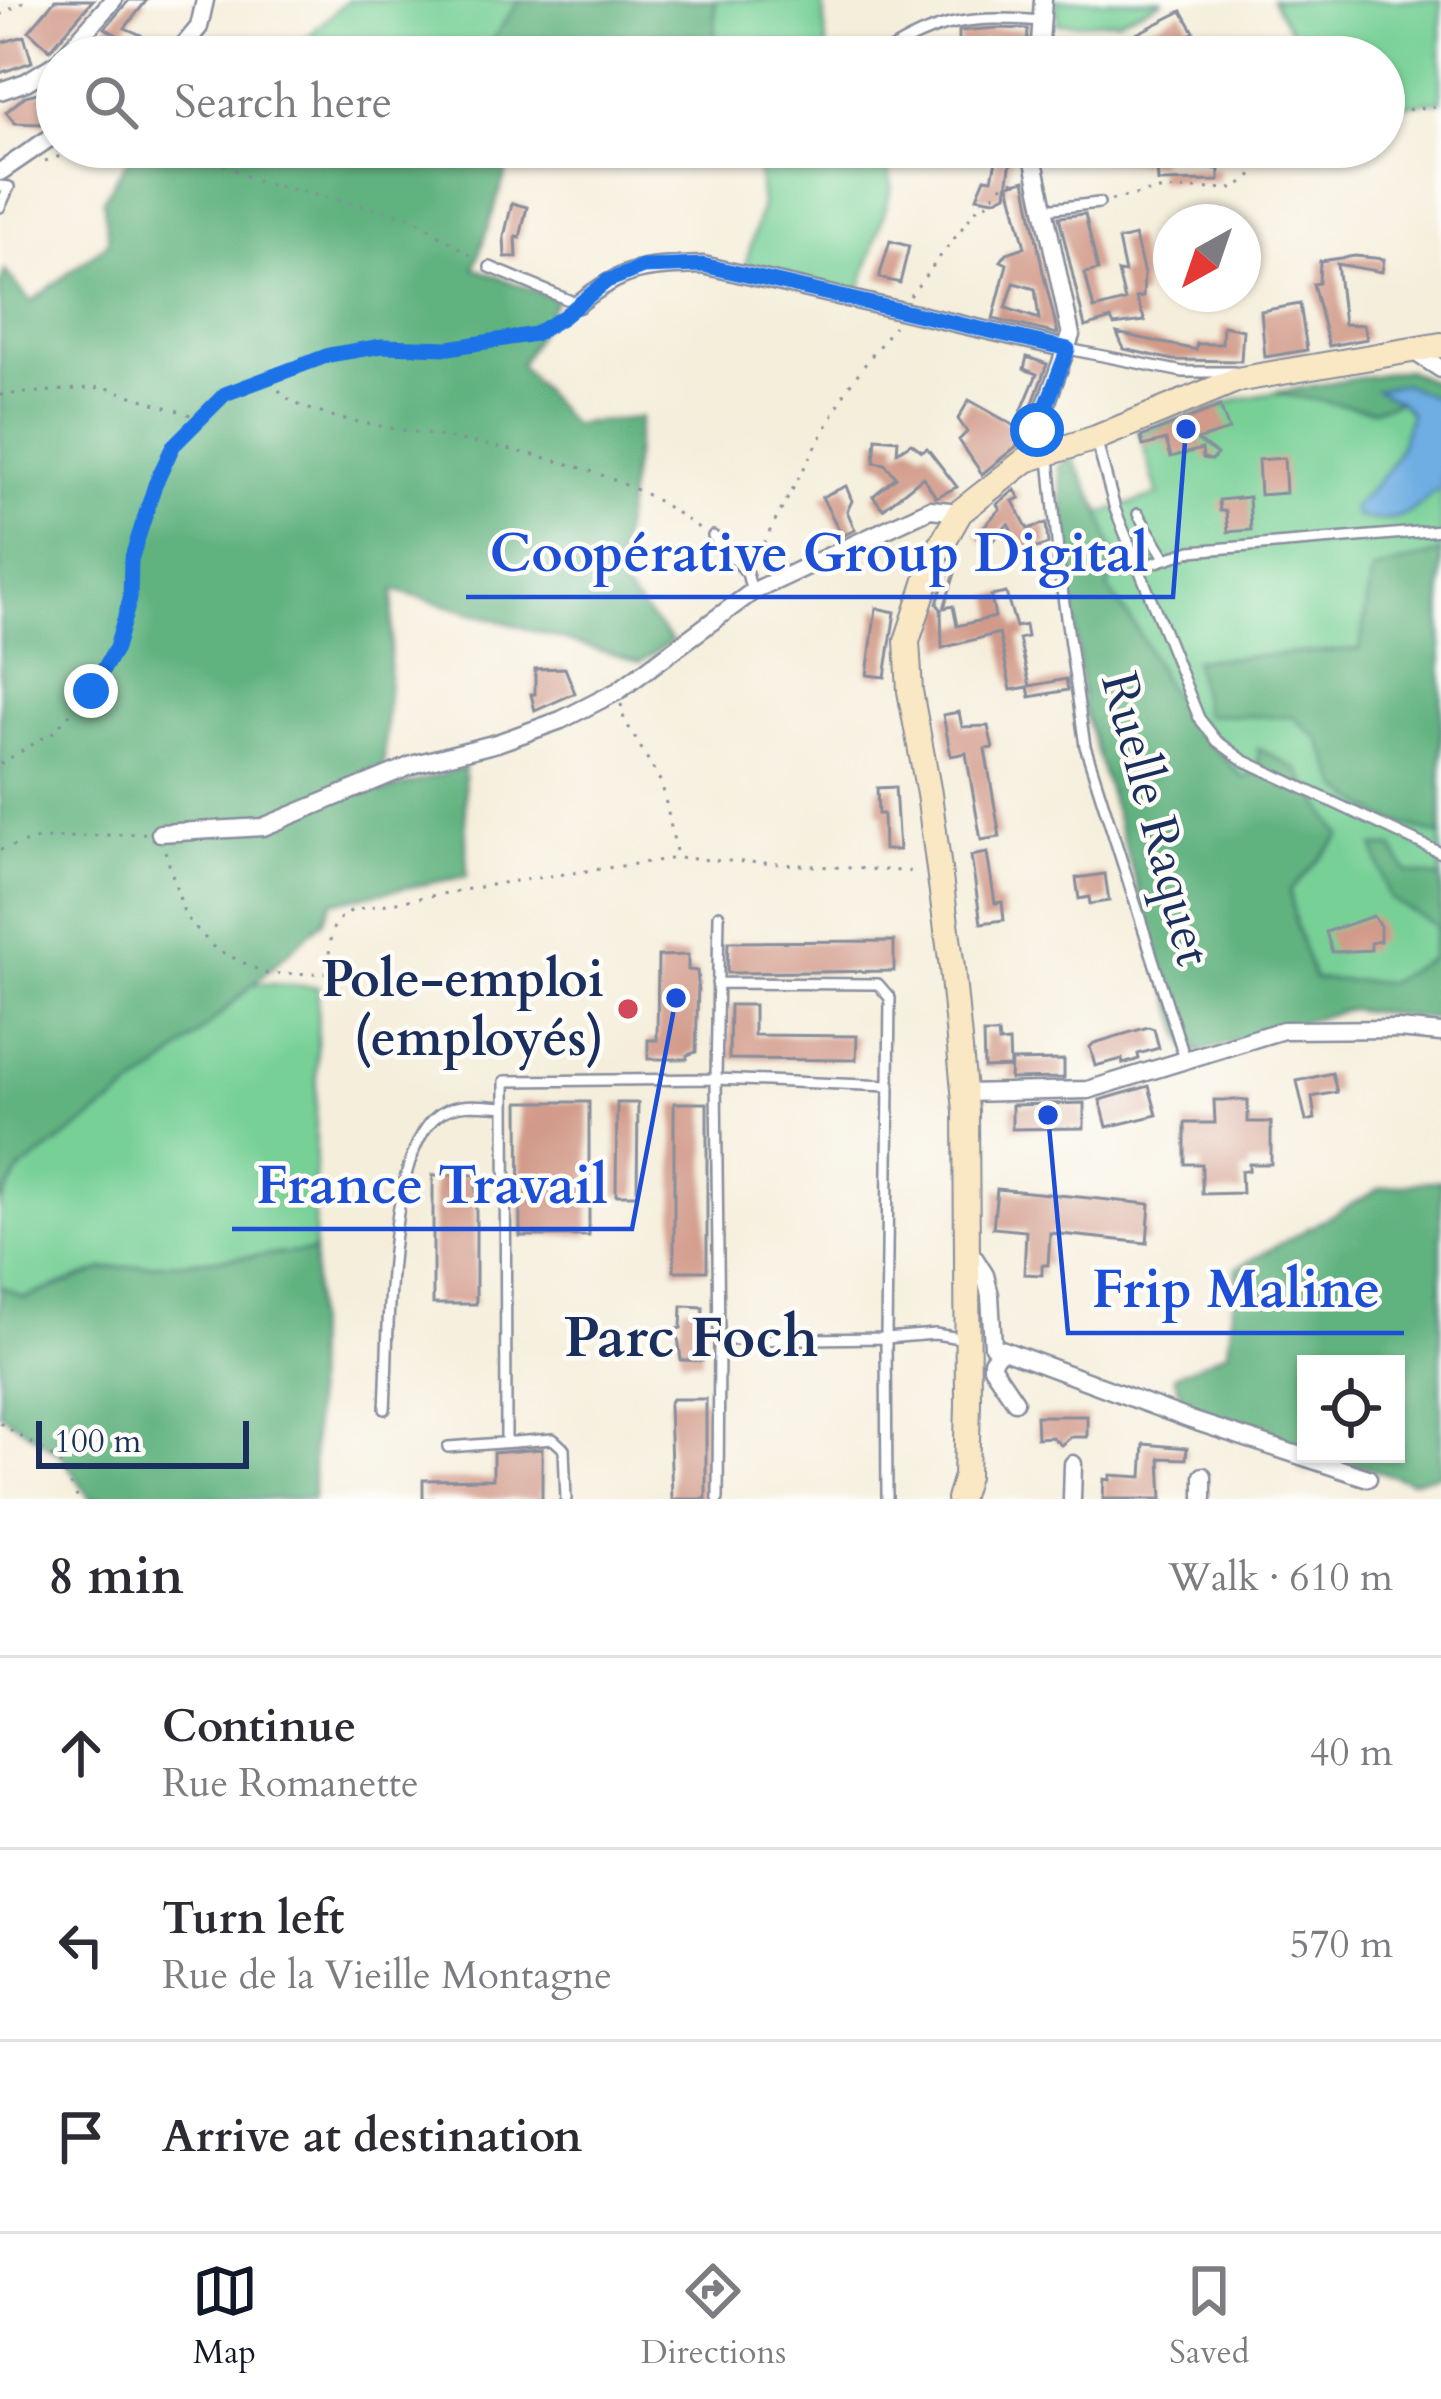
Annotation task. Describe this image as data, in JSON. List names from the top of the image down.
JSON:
{
  "streets": {
    "lane": ["Ruelle Raquet"]
  },
  "districts": ["Parc Foch"],
  "places": [
    "Coopérative Group Digital",
    "France Travail",
    "Pole-emploi (employés)",
    "Frip Maline"
  ],
  "scale_bar": "100 m",
  "north": "bottom left",
  "page": {
    "search": "Search here",
    "scale": "100 m",
    "heading": ["8 min", "Walk · 610 m"],
    "list": [
      ["Continue", "Rue Romanette", "40 m"],
      ["Turn left", "Rue de la Vieille Montagne", "570 m"],
      "Arrive at destination"
    ],
    "nav": ["Map", "Directions", "Saved"]
  }
}
